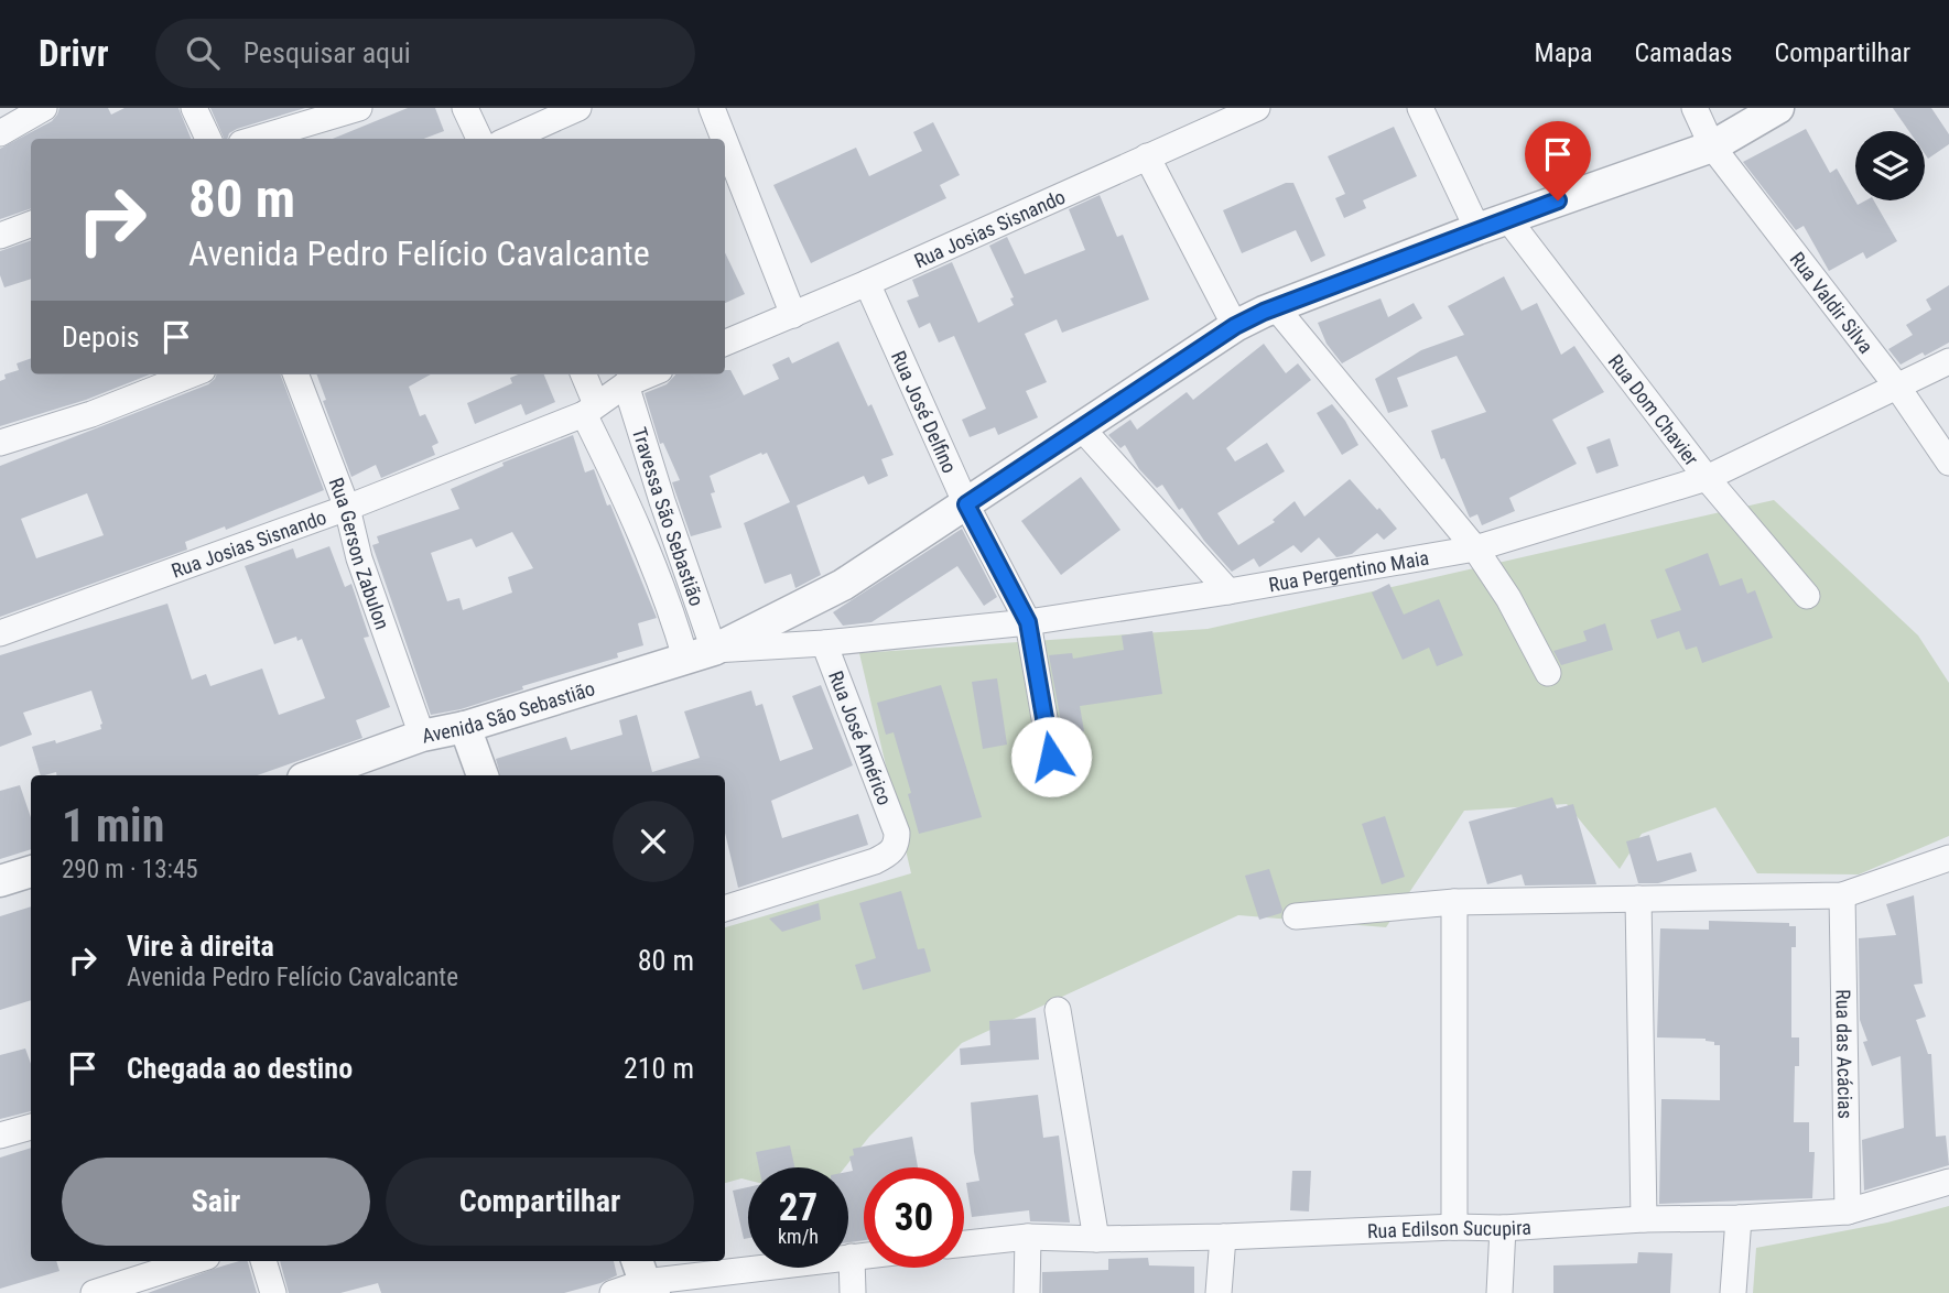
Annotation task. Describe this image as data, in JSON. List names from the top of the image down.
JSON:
{
  "streets": {
    "street": [
      "Rua Josias Sisnando",
      "Rua Valdir Silva",
      "Rua Dom Chavier",
      "Rua José Delfino",
      "Travessa São Sebastião",
      "Rua Gerson Zabulon",
      "Rua Pergentino Maia",
      "Avenida São Sebastião",
      "Rua José Américo",
      "Rua das Acácias",
      "Rua Edilson Sucupira"
    ]
  },
  "crossings": [
    ["Rua Josias Sisnando", "Rua José Delfino"],
    ["Rua Josias Sisnando", "Travessa São Sebastião"],
    ["Rua Josias Sisnando", "Rua Gerson Zabulon"],
    ["Rua Valdir Silva", "Rua Pergentino Maia"],
    ["Rua Valdir Silva", "Avenida São Sebastião"],
    ["Rua Dom Chavier", "Rua Pergentino Maia"],
    ["Rua Dom Chavier", "Avenida São Sebastião"],
    ["Rua José Delfino", "Rua Pergentino Maia"],
    ["Rua José Delfino", "Avenida São Sebastião"],
    ["Travessa São Sebastião", "Rua Pergentino Maia"],
    ["Travessa São Sebastião", "Avenida São Sebastião"],
    ["Rua Gerson Zabulon", "Avenida São Sebastião"],
    ["Rua Pergentino Maia", "Avenida São Sebastião"],
    ["Rua Pergentino Maia", "Rua José Américo"],
    ["Rua das Acácias", "Rua Edilson Sucupira"]
  ],
  "page": {
    "header": "Drivr",
    "search": "Pesquisar aqui",
    "nav": ["Mapa", "Camadas", "Compartilhar"],
    "turn": ["80 m", "Avenida Pedro Felício Cavalcante"],
    "then": "Depois",
    "heading": ["1 min", "290 m · 13:45"],
    "list": [
      {
        "name": "Vire à direita",
        "note": "Avenida Pedro Felício Cavalcante",
        "value": "80 m"
      },
      {
        "name": "Chegada ao destino",
        "value": "210 m"
      }
    ],
    "buttons": ["Sair", "Compartilhar"],
    "speed": "27 km/h",
    "limit": "30"
  }
}
